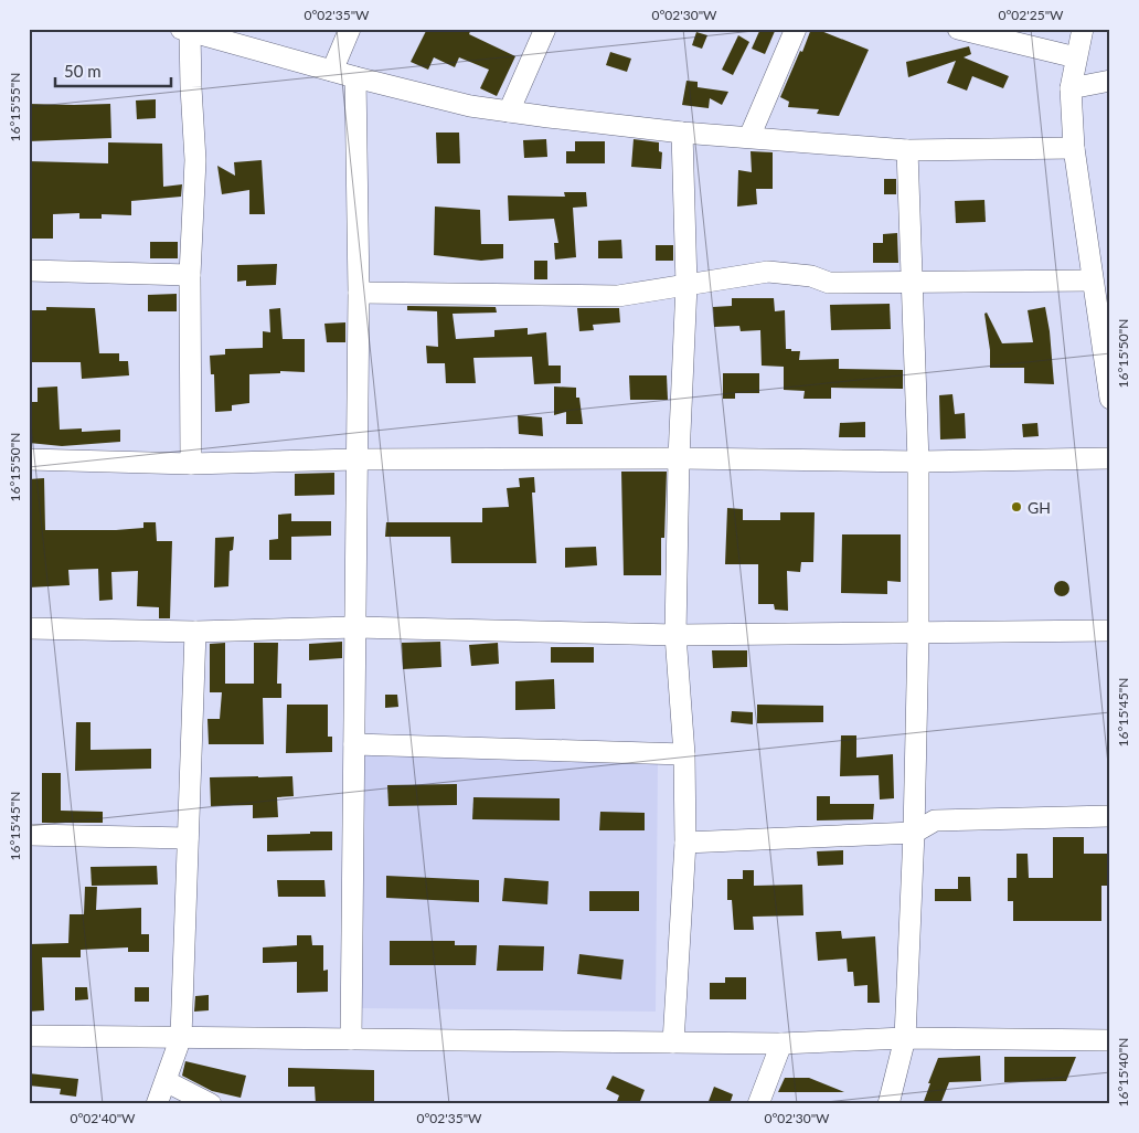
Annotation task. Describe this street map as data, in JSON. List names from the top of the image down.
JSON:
{
  "places": ["GH"],
  "scale_bar": "50 m",
  "coordinates": [
    "0°02'35\"W",
    "0°02'30\"W",
    "0°02'25\"W",
    "16°15'55\"N",
    "16°15'50\"N",
    "16°15'45\"N",
    "16°15'40\"N",
    "0°02'40\"W"
  ]
}
